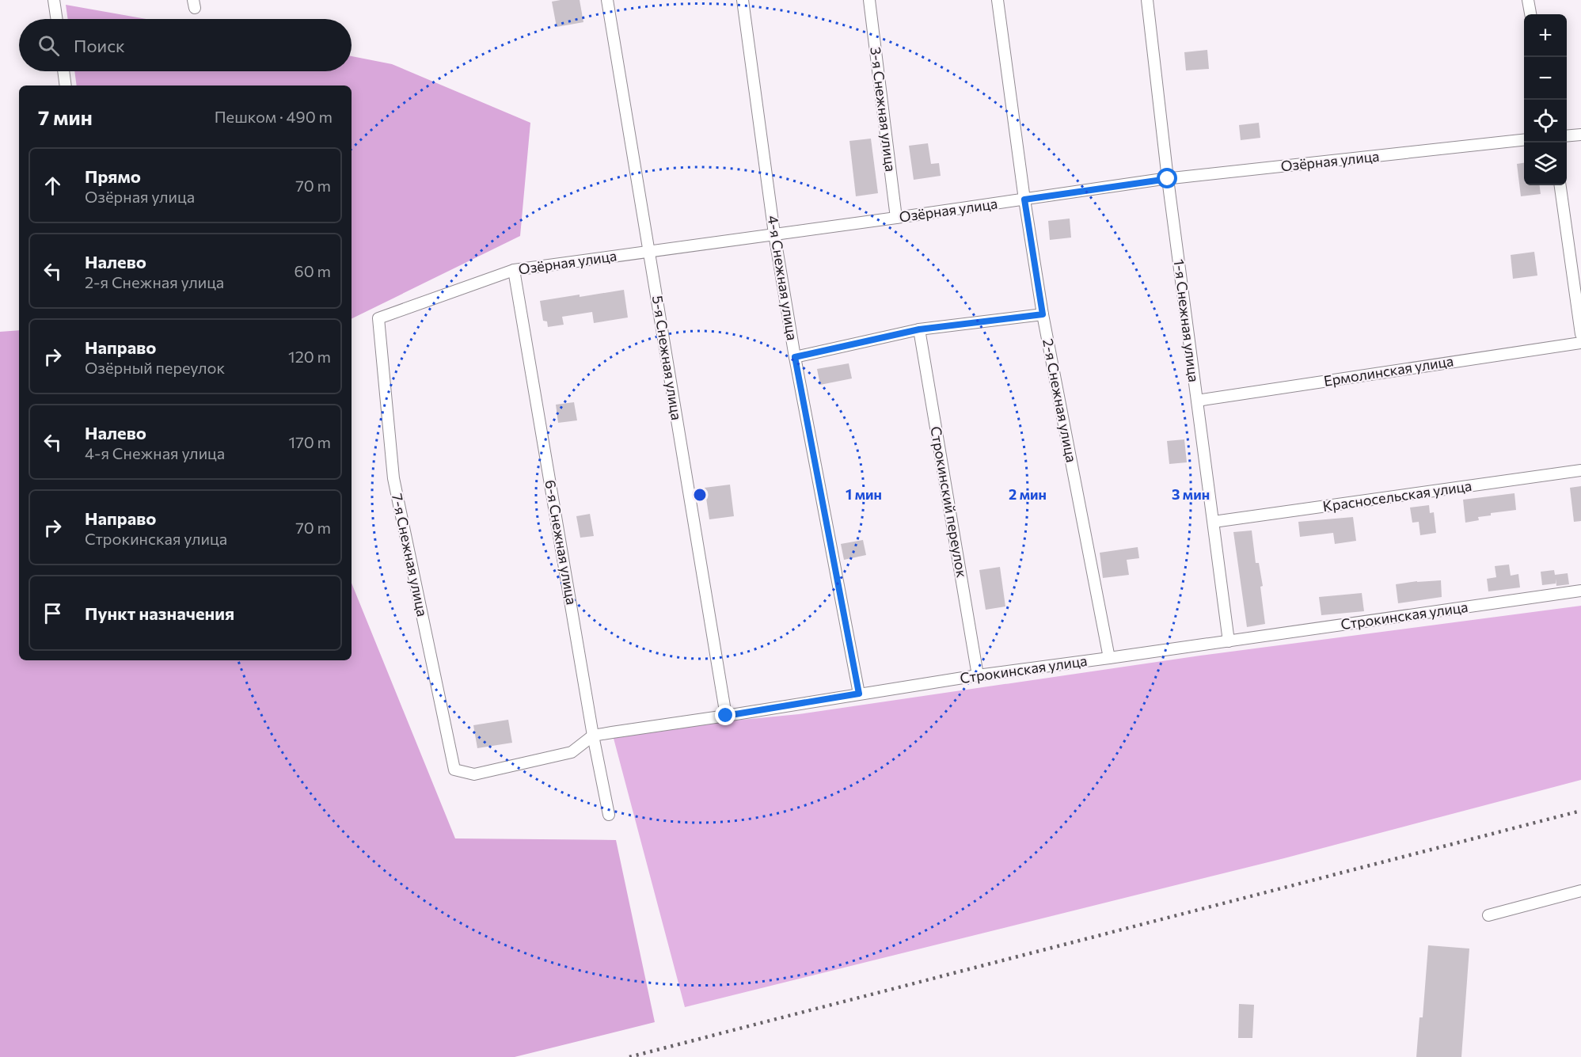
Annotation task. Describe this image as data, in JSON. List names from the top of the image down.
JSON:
{
  "streets": {
    "street": [
      "3-я Снежная улица",
      "Озёрная улица",
      "4-я Снежная улица",
      "1-я Снежная улица",
      "5-я Снежная улица",
      "Ермолинская улица",
      "2-я Снежная улица",
      "Красносельская улица",
      "Строкинский переулок",
      "6-я Снежная улица",
      "7-я Снежная улица",
      "Строкинская улица"
    ]
  },
  "crossings": [
    ["3-я Снежная улица", "Озёрная улица"],
    ["Озёрная улица", "4-я Снежная улица"],
    ["Озёрная улица", "1-я Снежная улица"],
    ["Озёрная улица", "5-я Снежная улица"],
    ["Озёрная улица", "2-я Снежная улица"],
    ["Озёрная улица", "6-я Снежная улица"],
    ["Озёрная улица", "7-я Снежная улица"],
    ["4-я Снежная улица", "Строкинская улица"],
    ["1-я Снежная улица", "Ермолинская улица"],
    ["1-я Снежная улица", "Красносельская улица"],
    ["1-я Снежная улица", "Строкинская улица"],
    ["5-я Снежная улица", "Строкинская улица"],
    ["2-я Снежная улица", "Строкинская улица"],
    ["Строкинский переулок", "Строкинская улица"],
    ["6-я Снежная улица", "Строкинская улица"],
    ["7-я Снежная улица", "Строкинская улица"]
  ],
  "page": {
    "map_buttons": ["+", "−"],
    "search": "Поиск",
    "heading": ["7 мин", "Пешком · 490 m"],
    "list": [
      ["Прямо", "Озёрная улица", "70 m"],
      ["Налево", "2-я Снежная улица", "60 m"],
      ["Направо", "Озёрный переулок", "120 m"],
      ["Налево", "4-я Снежная улица", "170 m"],
      ["Направо", "Строкинская улица", "70 m"],
      "Пункт назначения"
    ]
  },
  "rings": ["1 мин", "2 мин", "3 мин"]
}
